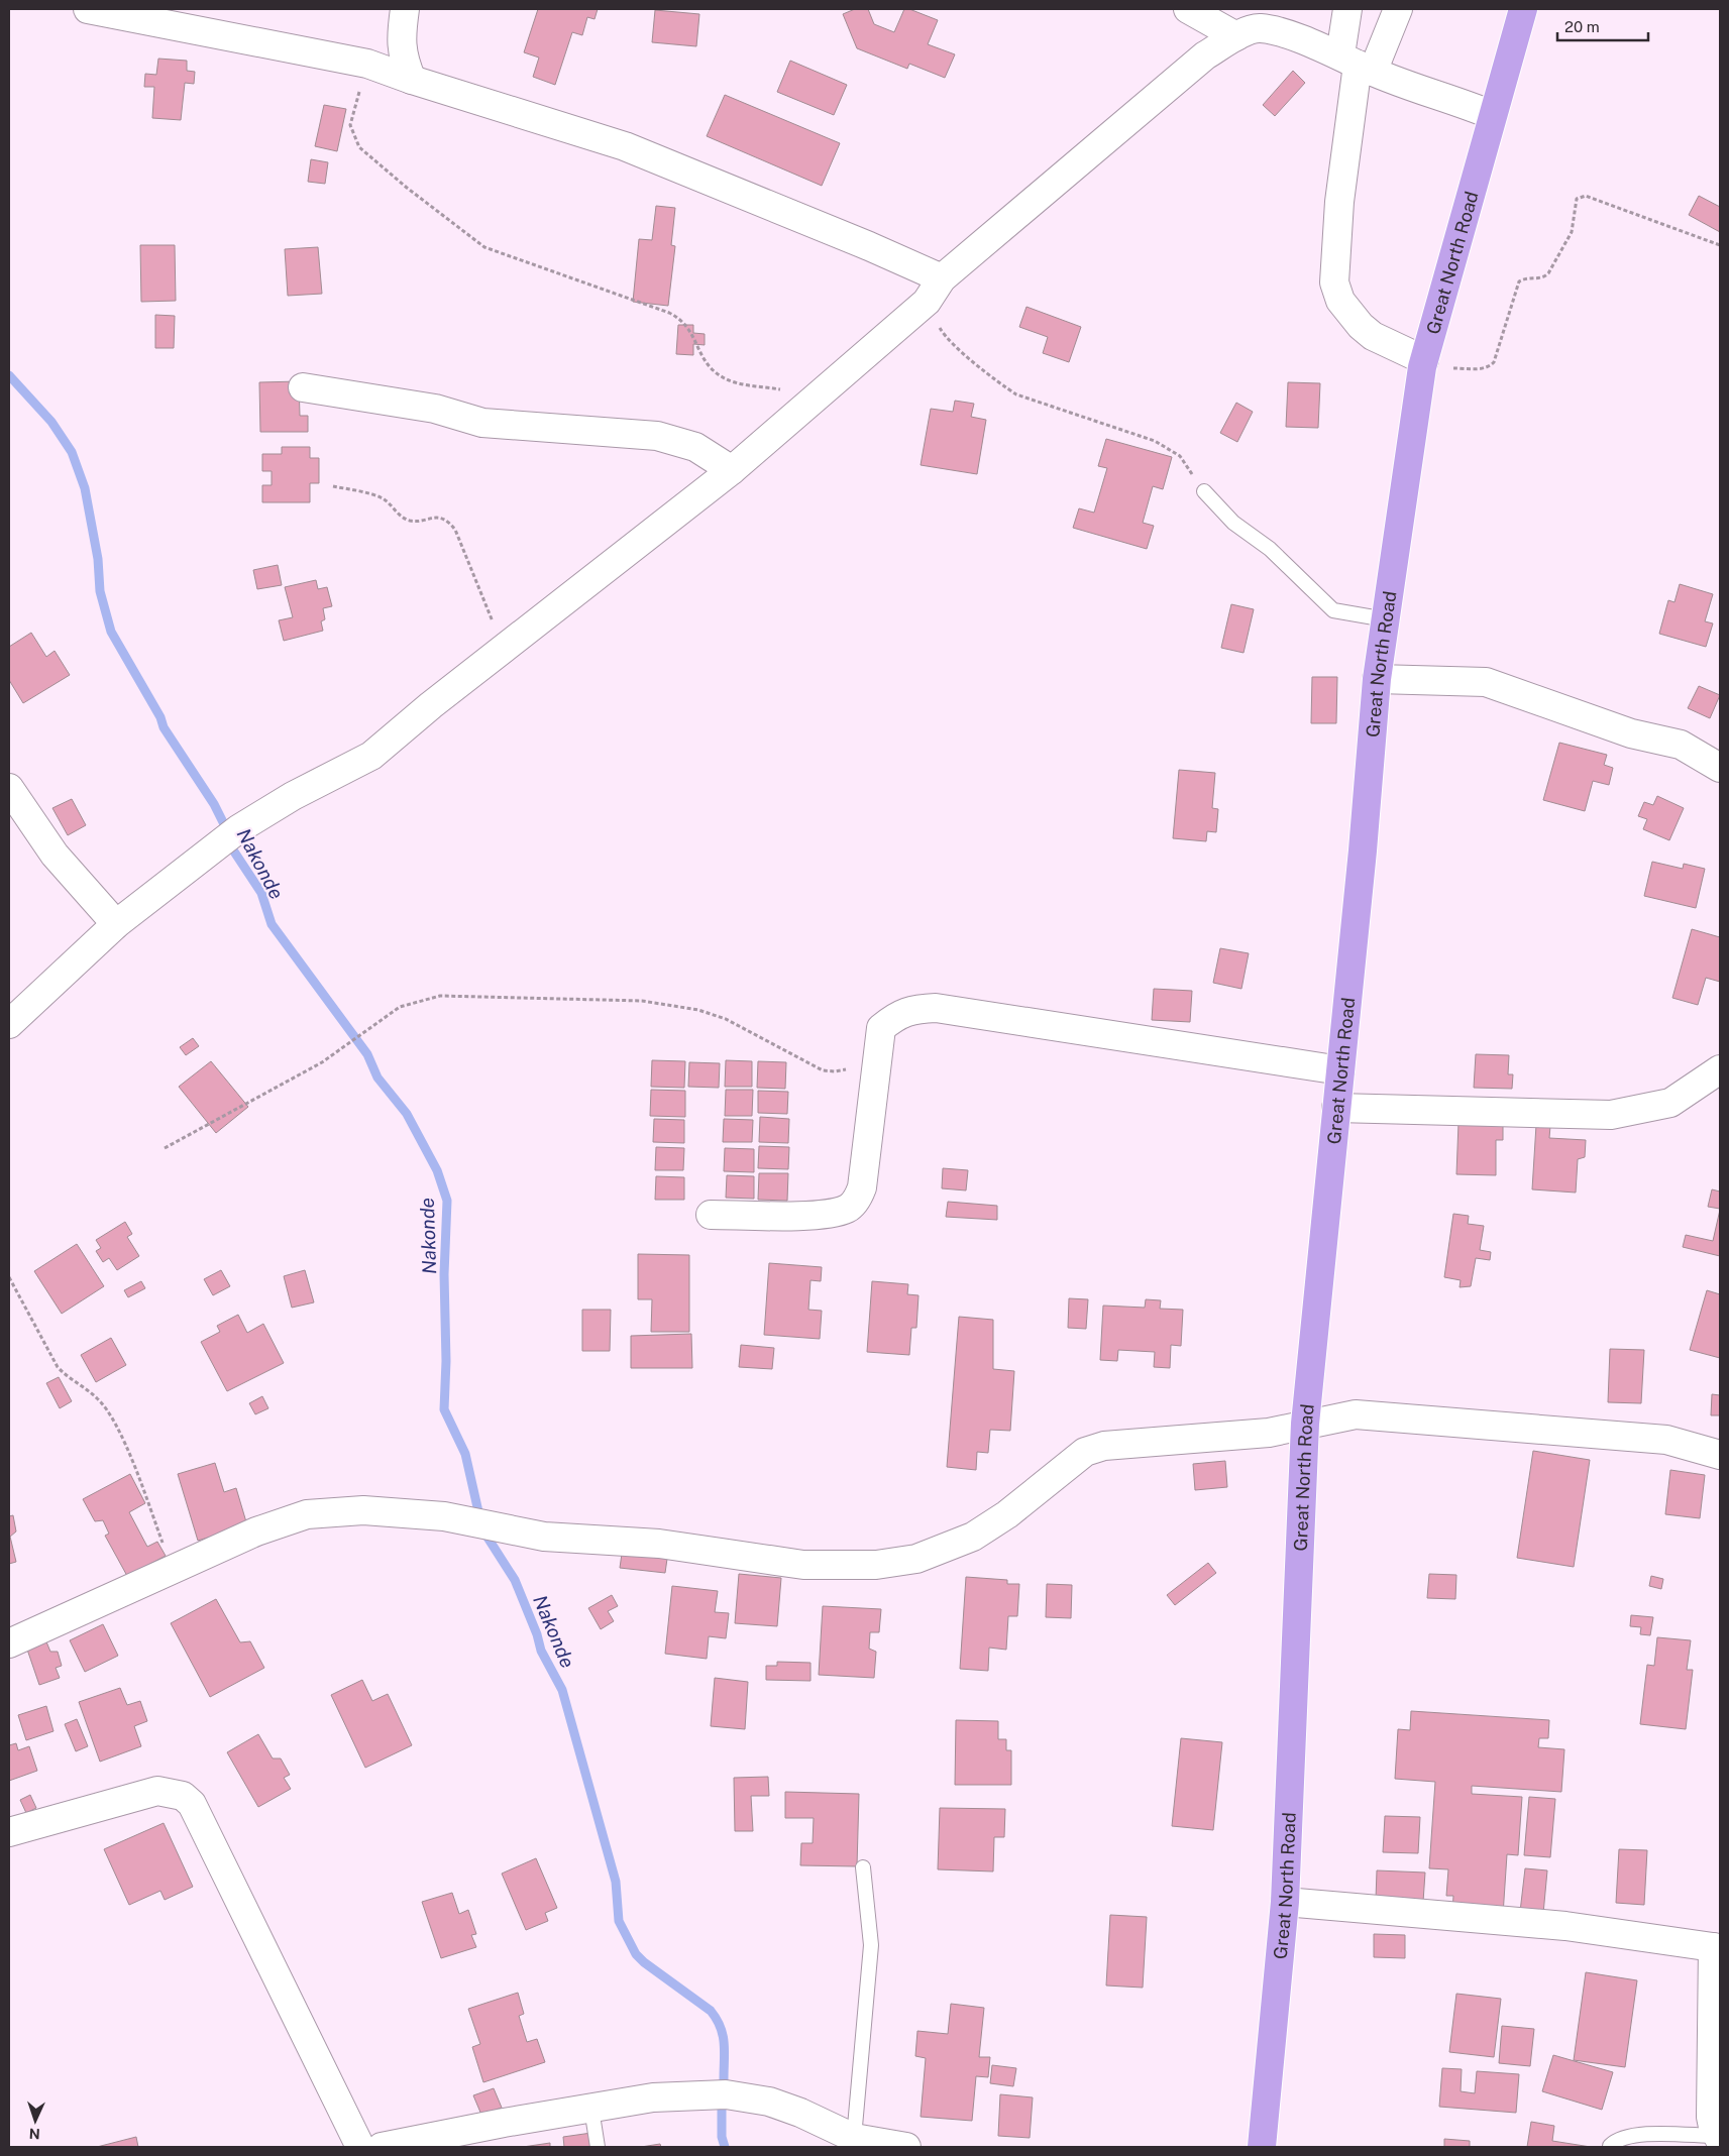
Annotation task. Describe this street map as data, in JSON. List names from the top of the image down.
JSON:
{
  "streets": {
    "highway": ["Great North Road"]
  },
  "water": ["Nakonde"],
  "scale_bar": "20 m",
  "north": "bottom"
}
